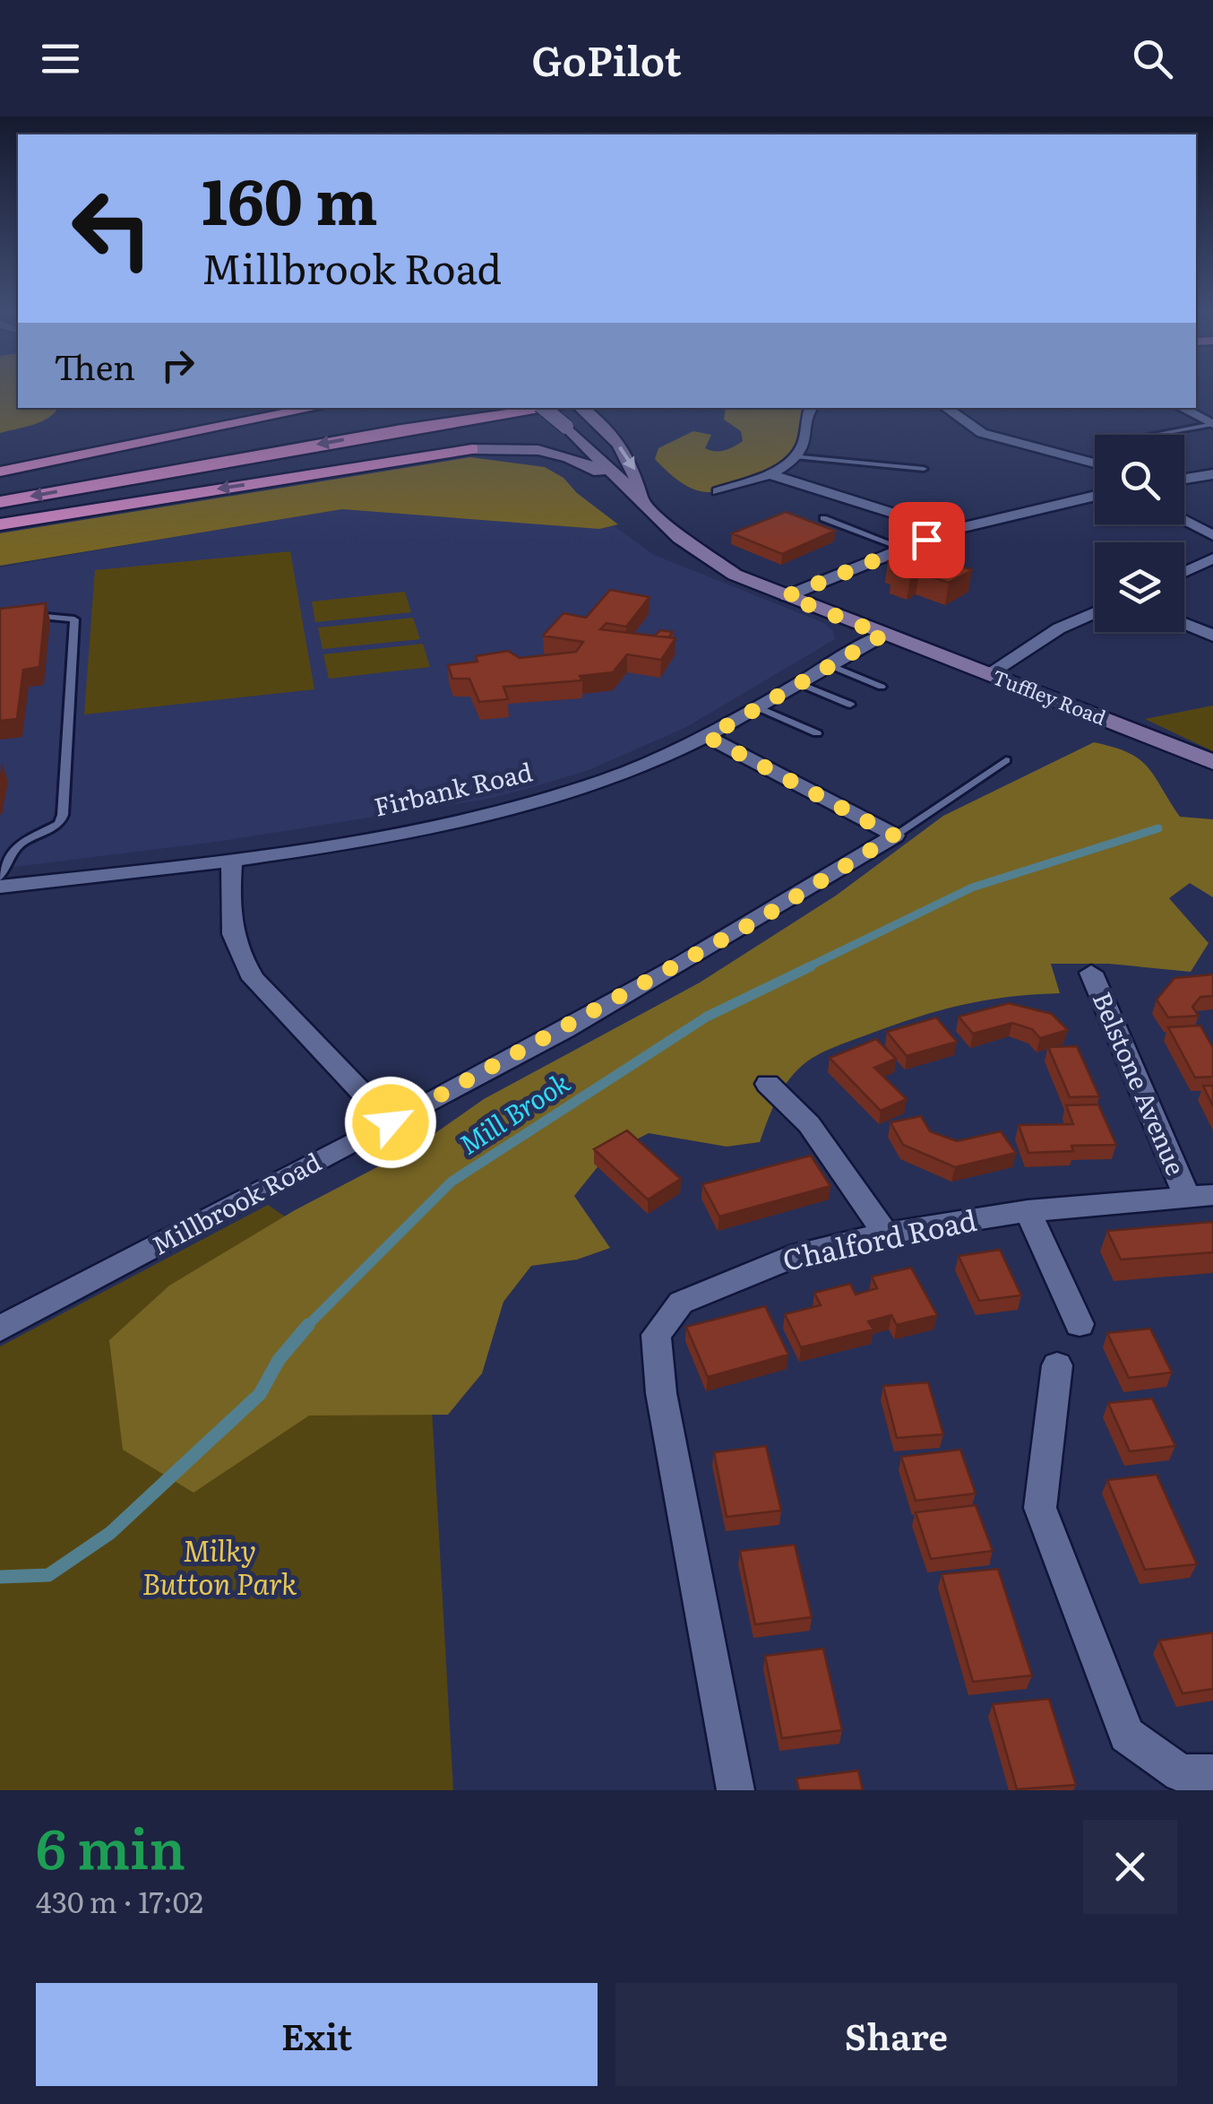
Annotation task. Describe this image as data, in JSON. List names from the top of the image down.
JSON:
{
  "streets": {
    "street": [
      "Tuffley Road",
      "Firbank Road",
      "Belstone Avenue",
      "Millbrook Road",
      "Chalford Road"
    ]
  },
  "crossings": [
    ["Tuffley Road", "Firbank Road"],
    ["Belstone Avenue", "Chalford Road"]
  ],
  "water": ["Mill Brook"],
  "parks": ["Milky Button Park"],
  "page": {
    "header": "GoPilot",
    "turn": ["160 m", "Millbrook Road"],
    "then": "Then",
    "heading": ["6 min", "430 m · 17:02"],
    "buttons": ["Exit", "Share"]
  }
}
